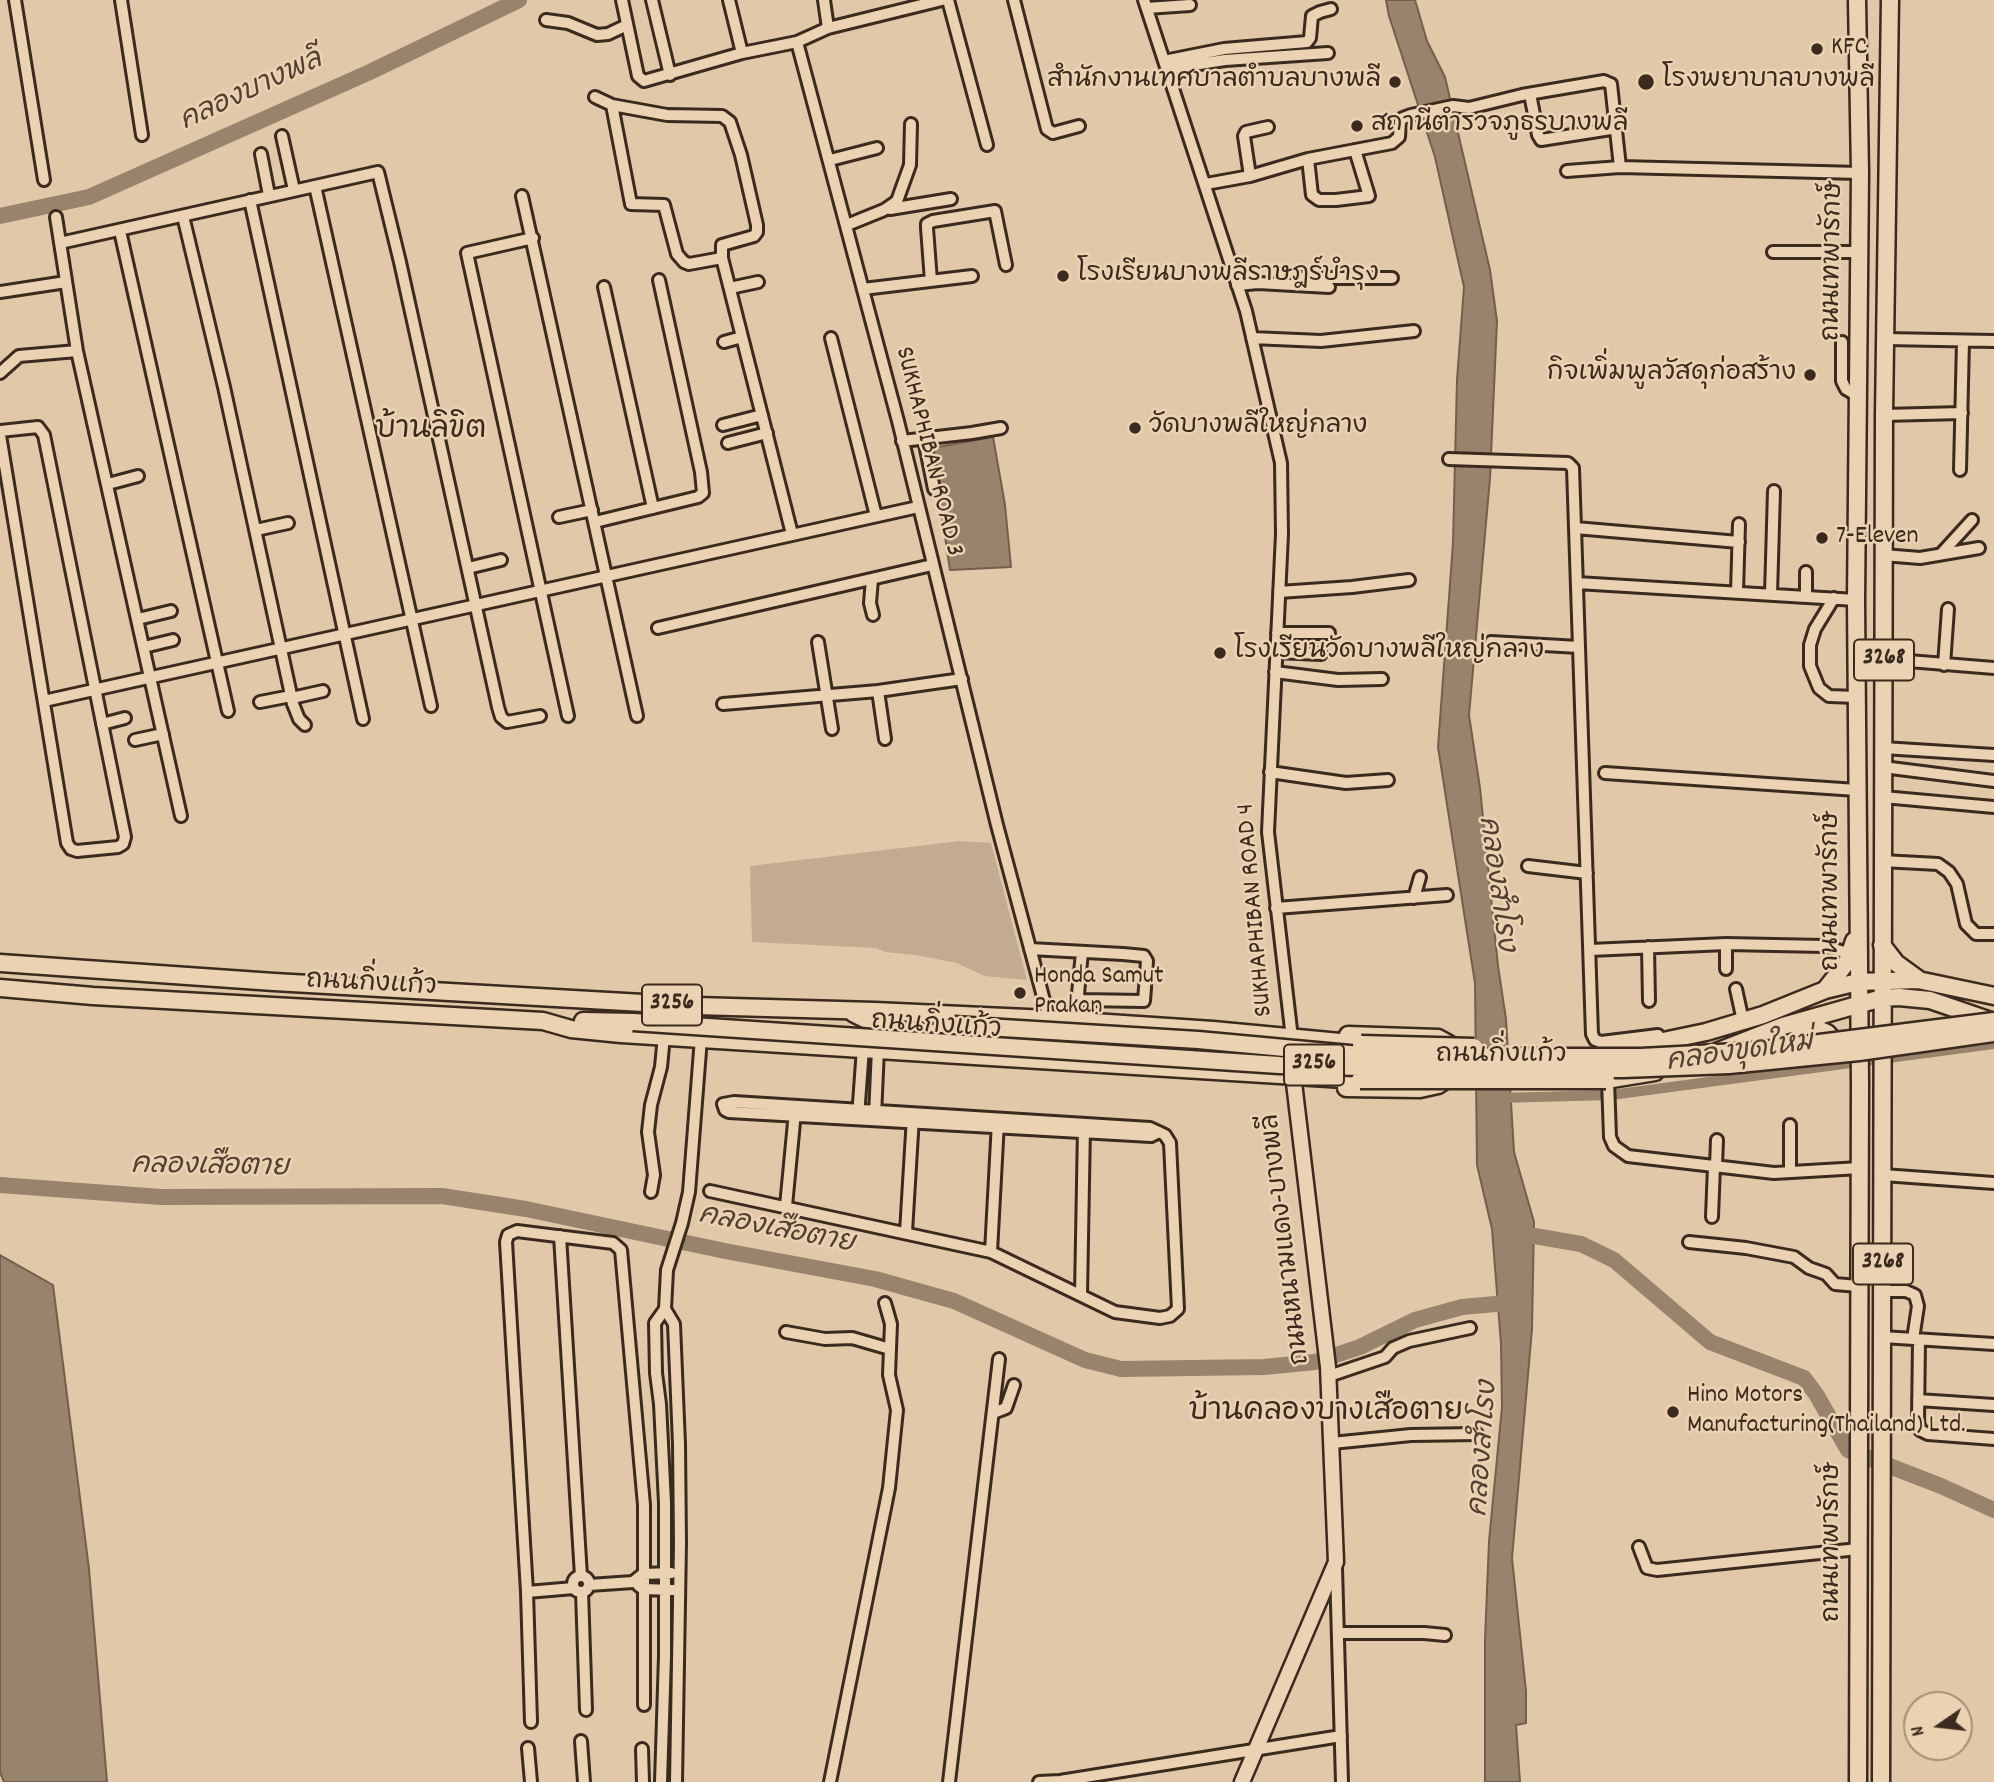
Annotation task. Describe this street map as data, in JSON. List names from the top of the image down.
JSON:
{
  "streets": {
    "main road": [
      "ถนนเทพารักษ์",
      "3268",
      "ถนนกิ่งแก้ว",
      "3256",
      "ถนนหนามแดง-บางพลี"
    ],
    "street": ["SUKHAPHIBAN ROAD 3", "SUKHAPHIBAN ROAD 4"]
  },
  "crossings": [
    ["ถนนเทพารักษ์", "ถนนกิ่งแก้ว"],
    ["ถนนเทพารักษ์", "3256"],
    ["SUKHAPHIBAN ROAD 3", "ถนนกิ่งแก้ว"],
    ["SUKHAPHIBAN ROAD 4", "ถนนกิ่งแก้ว"],
    ["ถนนกิ่งแก้ว", "3256"],
    ["ถนนกิ่งแก้ว", "ถนนหนามแดง-บางพลี"],
    ["3256", "ถนนหนามแดง-บางพลี"]
  ],
  "districts": ["บ้านลิขิต", "บ้านคลองบางเสือตาย"],
  "water": [
    "คลองบางพลี",
    "คลองสำโรง",
    "คลองขุดใหม่",
    "คลองเสือตาย"
  ],
  "places": [
    "KFC",
    "สำนักงานเทศบาลตำบลบางพลี",
    "โรงพยาบาลบางพลี",
    "สถานีตำรวจภูธรบางพลี",
    "โรงเรียนบางพลีราษฎร์บำรุง",
    "กิจเพิ่มพูลวัสดุก่อสร้าง",
    "วัดบางพลีใหญ่กลาง",
    "7-Eleven",
    "โรงเรียนวัดบางพลีใหญ่กลาง",
    "Honda Samut Prakan",
    "Hino Motors Manufacturing(Thailand) Ltd."
  ],
  "north": "left"
}
